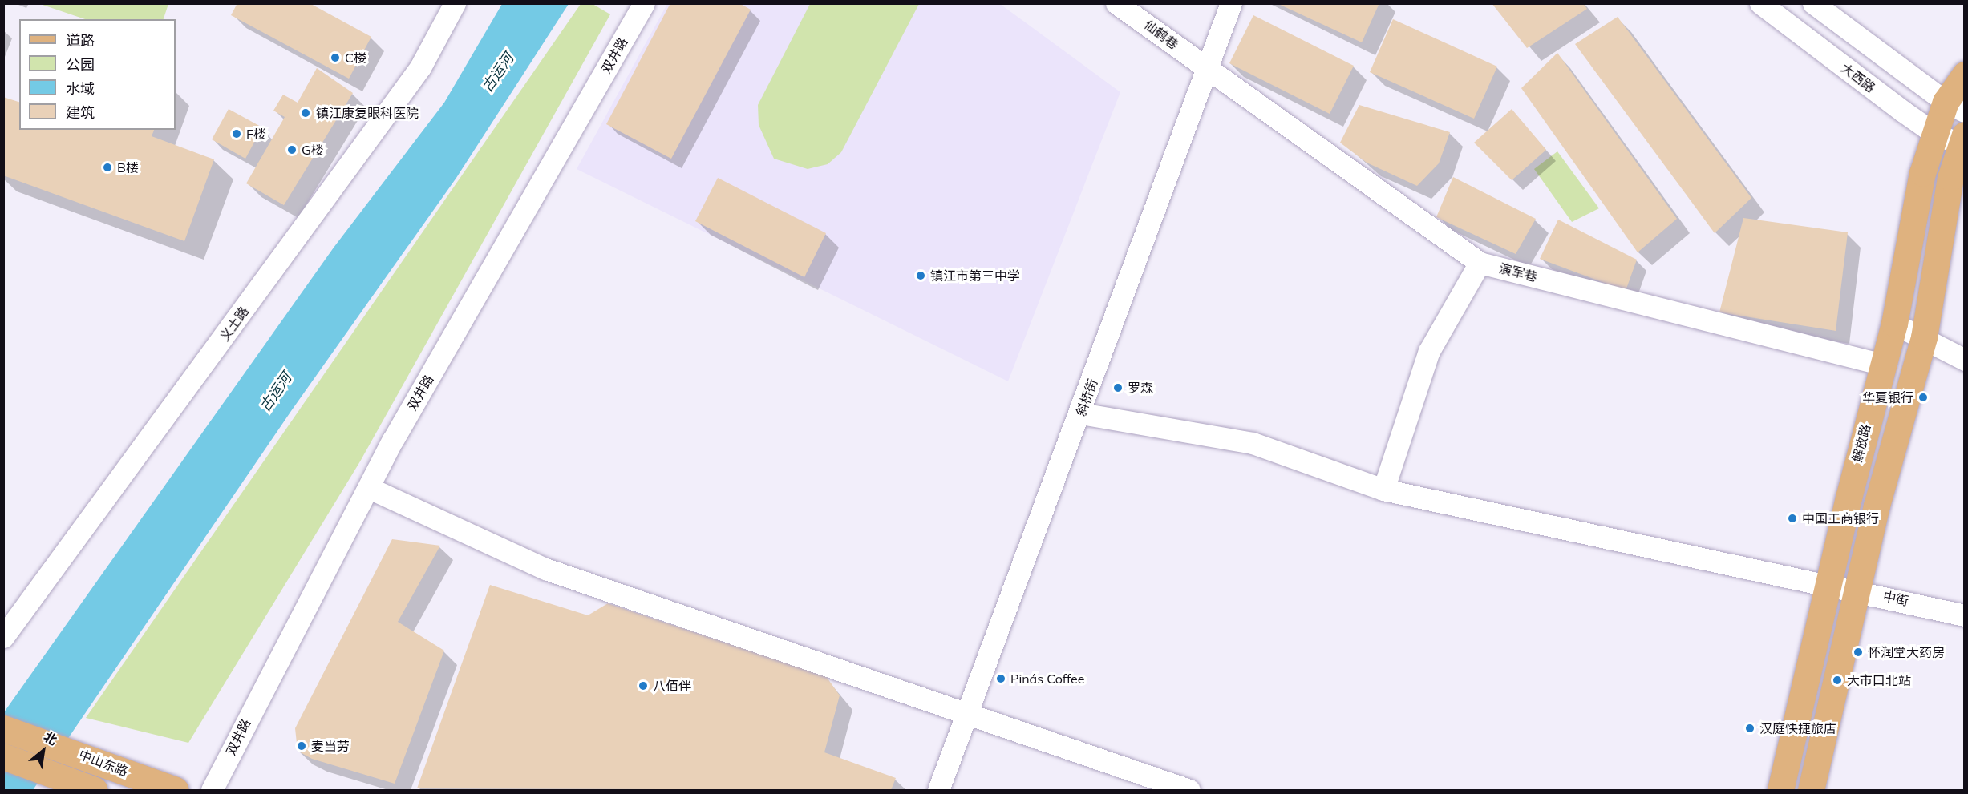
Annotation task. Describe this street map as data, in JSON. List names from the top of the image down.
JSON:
{
  "streets": {
    "main road": ["解放路", "中山东路"],
    "street": [
      "仙鹤巷",
      "双井路",
      "大西路",
      "演军巷",
      "义土路",
      "斜桥街",
      "中街"
    ]
  },
  "crossings": [
    ["仙鹤巷", "演军巷"],
    ["仙鹤巷", "斜桥街"],
    ["大西路", "解放路"],
    ["演军巷", "斜桥街"],
    ["演军巷", "解放路"],
    ["斜桥街", "中街"],
    ["解放路", "中街"]
  ],
  "water": ["古运河"],
  "places": [
    "C楼",
    "镇江康复眼科医院",
    "F楼",
    "G楼",
    "B楼",
    "镇江市第三中学",
    "罗森",
    "华夏银行",
    "中国工商银行",
    "怀润堂大药房",
    "Pinás Coffee",
    "大市口北站",
    "八佰伴",
    "汉庭快捷旅店",
    "麦当劳"
  ],
  "legend": [
    "道路",
    "公园",
    "水域",
    "建筑"
  ],
  "north": "top right"
}
